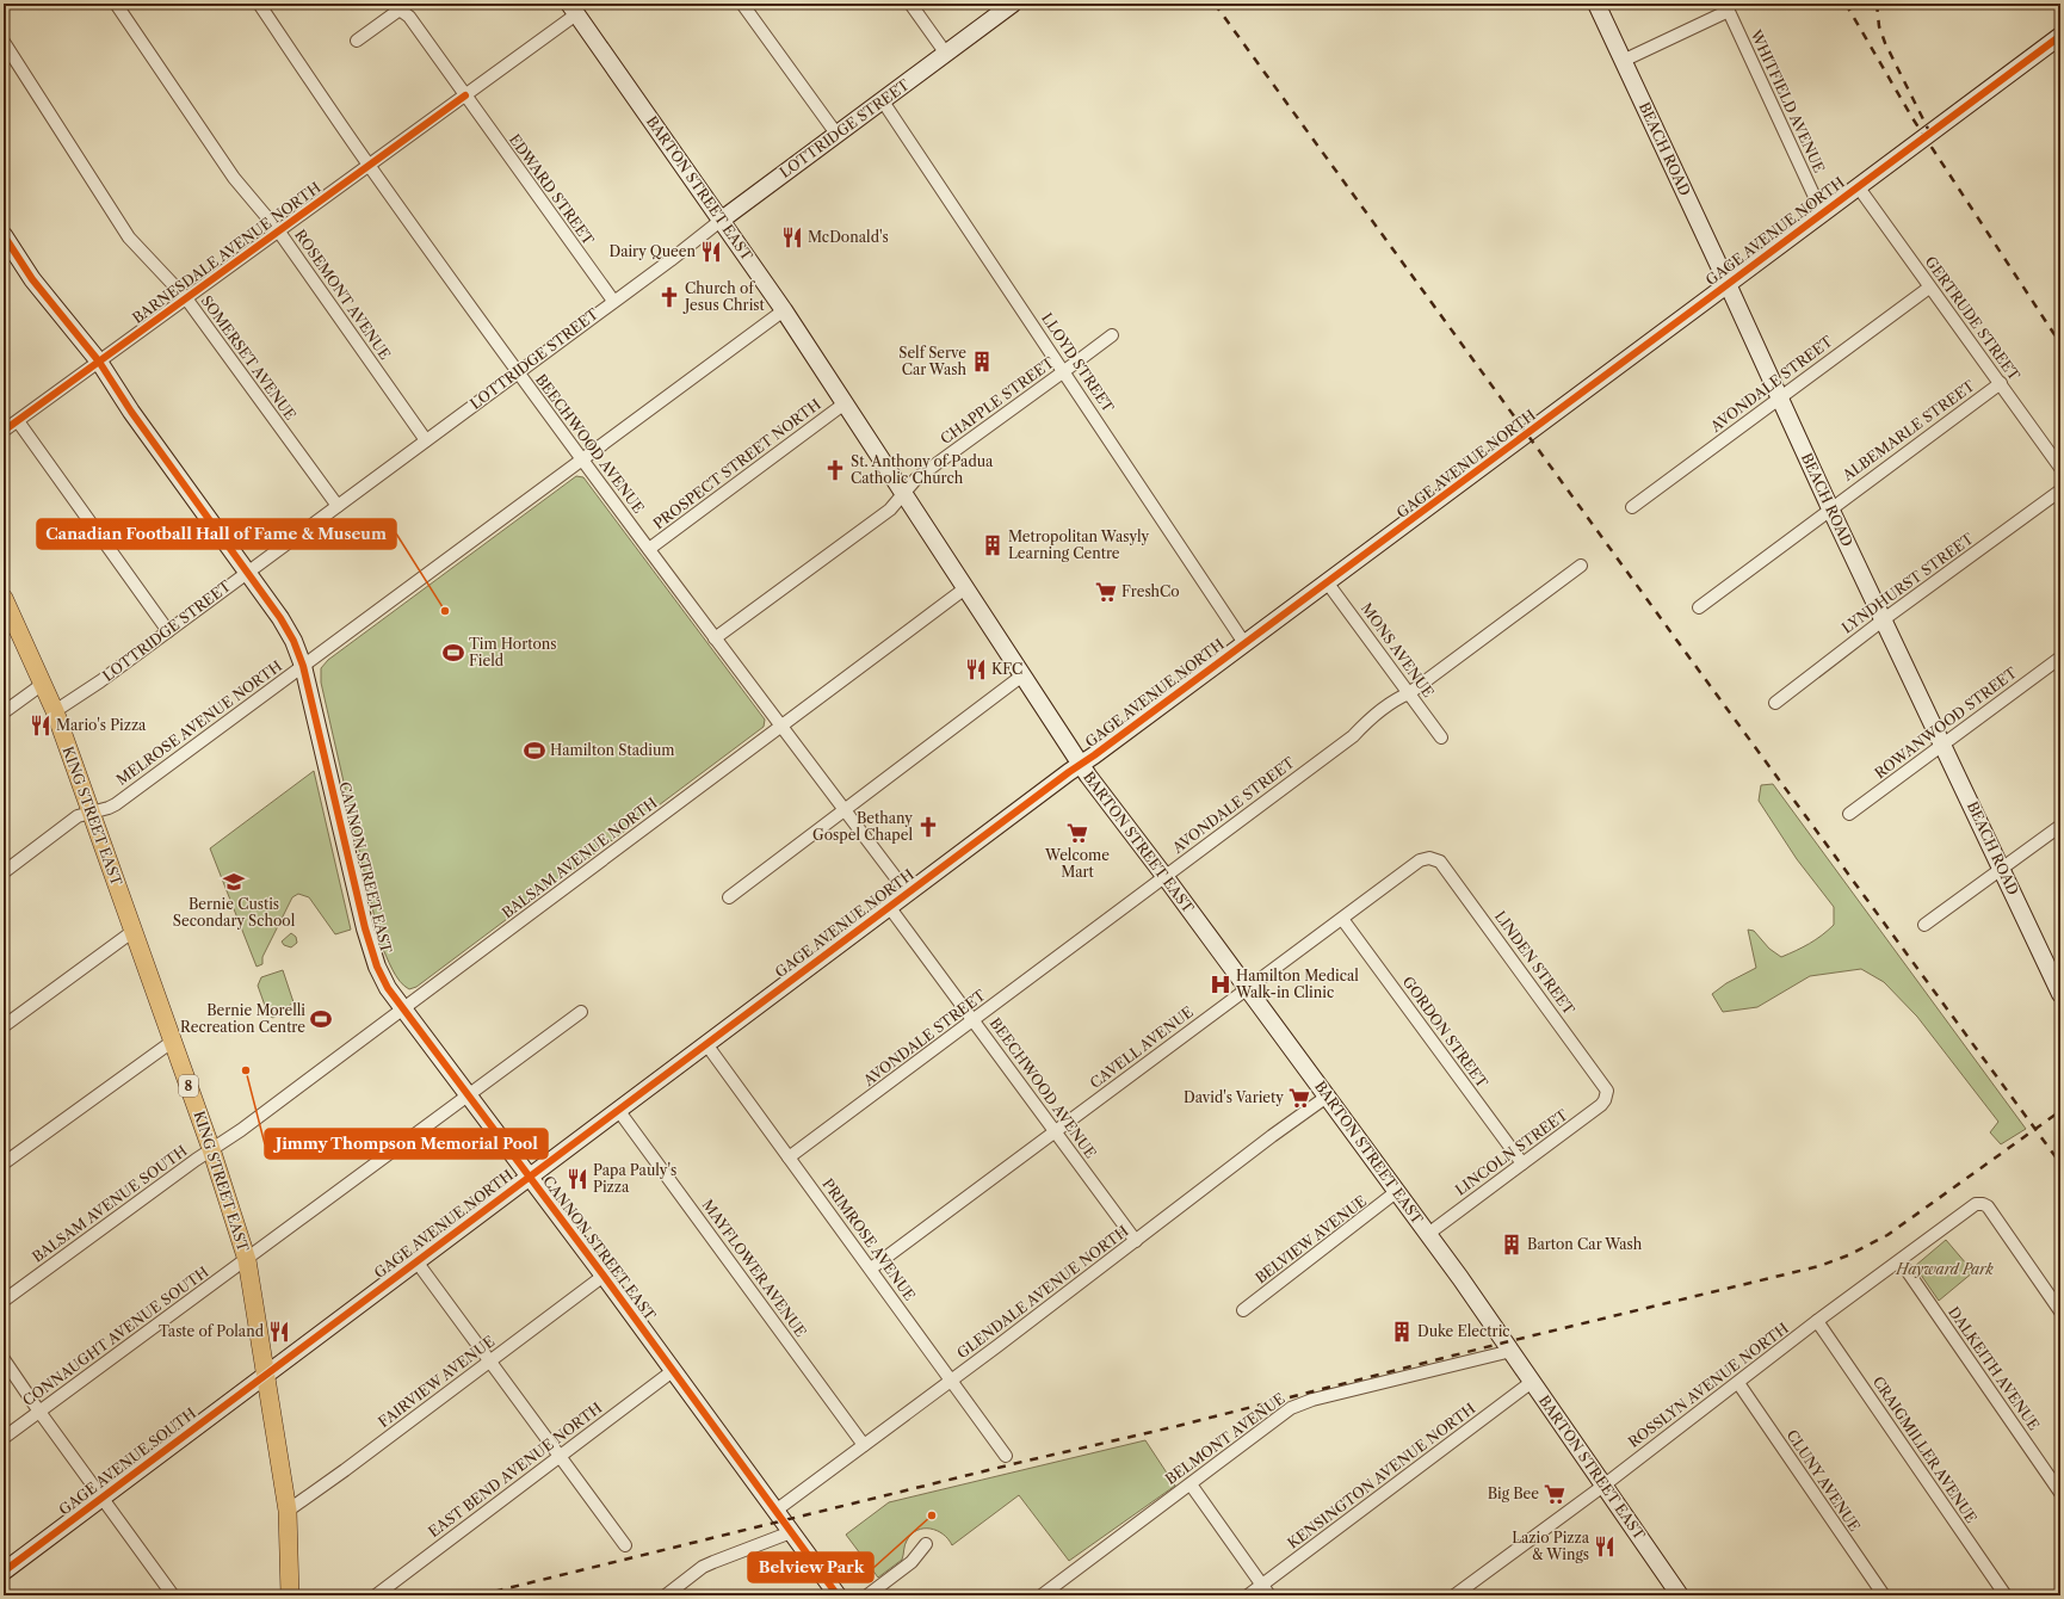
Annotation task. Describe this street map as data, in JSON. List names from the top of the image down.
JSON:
{
  "streets": {
    "main road": [
      "LOTTRIDGE STREET",
      "BEACH ROAD",
      "BARTON STREET EAST",
      "GAGE AVENUE NORTH",
      "KING STREET EAST",
      "CANNON STREET EAST",
      "8",
      "GAGE AVENUE SOUTH"
    ],
    "street": [
      "WHITFIELD AVENUE",
      "EDWARD STREET",
      "BARNESDALE AVENUE NORTH",
      "ROSEMONT AVENUE",
      "GERTRUDE STREET",
      "SOMERSET AVENUE",
      "LLOYD STREET",
      "AVONDALE STREET",
      "CHAPPLE STREET",
      "ALBEMARLE STREET",
      "BEECHWOOD AVENUE",
      "PROSPECT STREET NORTH",
      "LYNDHURST STREET",
      "MONS AVENUE",
      "MELROSE AVENUE NORTH",
      "ROWANWOOD STREET",
      "BALSAM AVENUE NORTH",
      "LINDEN STREET",
      "GORDON STREET",
      "CAVELL AVENUE",
      "LINCOLN STREET",
      "BALSAM AVENUE SOUTH",
      "PRIMROSE AVENUE",
      "BELVIEW AVENUE",
      "MAYFLOWER AVENUE",
      "GLENDALE AVENUE NORTH",
      "CONNAUGHT AVENUE SOUTH",
      "DALKEITH AVENUE",
      "FAIRVIEW AVENUE",
      "ROSSLYN AVENUE NORTH",
      "BELMONT AVENUE",
      "CRAIGMILLER AVENUE",
      "EAST BEND AVENUE NORTH",
      "KENSINGTON AVENUE NORTH",
      "CLUNY AVENUE"
    ]
  },
  "crossings": [
    ["WHITFIELD AVENUE", "GAGE AVENUE NORTH"],
    ["LOTTRIDGE STREET", "BARTON STREET EAST"],
    ["LOTTRIDGE STREET", "EDWARD STREET"],
    ["LOTTRIDGE STREET", "ROSEMONT AVENUE"],
    ["LOTTRIDGE STREET", "SOMERSET AVENUE"],
    ["LOTTRIDGE STREET", "LLOYD STREET"],
    ["LOTTRIDGE STREET", "BEECHWOOD AVENUE"],
    ["LOTTRIDGE STREET", "KING STREET EAST"],
    ["LOTTRIDGE STREET", "CANNON STREET EAST"],
    ["BEACH ROAD", "GAGE AVENUE NORTH"],
    ["BEACH ROAD", "AVONDALE STREET"],
    ["BEACH ROAD", "ALBEMARLE STREET"],
    ["BEACH ROAD", "LYNDHURST STREET"],
    ["BEACH ROAD", "ROWANWOOD STREET"],
    ["BARTON STREET EAST", "GAGE AVENUE NORTH"],
    ["BARTON STREET EAST", "BARNESDALE AVENUE NORTH"],
    ["BARTON STREET EAST", "AVONDALE STREET"],
    ["BARTON STREET EAST", "CHAPPLE STREET"],
    ["BARTON STREET EAST", "PROSPECT STREET NORTH"],
    ["BARTON STREET EAST", "MELROSE AVENUE NORTH"],
    ["BARTON STREET EAST", "BALSAM AVENUE NORTH"],
    ["BARTON STREET EAST", "CAVELL AVENUE"],
    ["BARTON STREET EAST", "LINCOLN STREET"],
    ["BARTON STREET EAST", "BELVIEW AVENUE"],
    ["BARTON STREET EAST", "GLENDALE AVENUE NORTH"],
    ["BARTON STREET EAST", "ROSSLYN AVENUE NORTH"],
    ["BARTON STREET EAST", "BELMONT AVENUE"],
    ["BARTON STREET EAST", "KENSINGTON AVENUE NORTH"],
    ["EDWARD STREET", "BARNESDALE AVENUE NORTH"],
    ["GAGE AVENUE NORTH", "GERTRUDE STREET"],
    ["GAGE AVENUE NORTH", "LLOYD STREET"],
    ["GAGE AVENUE NORTH", "BEECHWOOD AVENUE"],
    ["GAGE AVENUE NORTH", "MONS AVENUE"],
    ["GAGE AVENUE NORTH", "KING STREET EAST"],
    ["GAGE AVENUE NORTH", "CANNON STREET EAST"],
    ["GAGE AVENUE NORTH", "PRIMROSE AVENUE"],
    ["GAGE AVENUE NORTH", "MAYFLOWER AVENUE"],
    ["GAGE AVENUE NORTH", "GAGE AVENUE SOUTH"],
    ["BARNESDALE AVENUE NORTH", "ROSEMONT AVENUE"],
    ["BARNESDALE AVENUE NORTH", "SOMERSET AVENUE"],
    ["BARNESDALE AVENUE NORTH", "BEECHWOOD AVENUE"],
    ["BARNESDALE AVENUE NORTH", "CANNON STREET EAST"],
    ["GERTRUDE STREET", "AVONDALE STREET"],
    ["GERTRUDE STREET", "ALBEMARLE STREET"],
    ["LLOYD STREET", "CHAPPLE STREET"],
    ["AVONDALE STREET", "BEECHWOOD AVENUE"],
    ["AVONDALE STREET", "MONS AVENUE"],
    ["AVONDALE STREET", "PRIMROSE AVENUE"],
    ["CHAPPLE STREET", "BEECHWOOD AVENUE"],
    ["BEECHWOOD AVENUE", "PROSPECT STREET NORTH"],
    ["BEECHWOOD AVENUE", "MELROSE AVENUE NORTH"],
    ["BEECHWOOD AVENUE", "BALSAM AVENUE NORTH"],
    ["BEECHWOOD AVENUE", "CAVELL AVENUE"],
    ["BEECHWOOD AVENUE", "GLENDALE AVENUE NORTH"],
    ["MELROSE AVENUE NORTH", "KING STREET EAST"],
    ["MELROSE AVENUE NORTH", "CANNON STREET EAST"],
    ["KING STREET EAST", "BALSAM AVENUE NORTH"],
    ["KING STREET EAST", "BALSAM AVENUE SOUTH"],
    ["KING STREET EAST", "CONNAUGHT AVENUE SOUTH"],
    ["KING STREET EAST", "FAIRVIEW AVENUE"],
    ["KING STREET EAST", "GAGE AVENUE SOUTH"],
    ["BALSAM AVENUE NORTH", "CANNON STREET EAST"],
    ["BALSAM AVENUE NORTH", "BALSAM AVENUE SOUTH"],
    ["CANNON STREET EAST", "GLENDALE AVENUE NORTH"],
    ["CANNON STREET EAST", "CONNAUGHT AVENUE SOUTH"],
    ["CANNON STREET EAST", "FAIRVIEW AVENUE"],
    ["CANNON STREET EAST", "EAST BEND AVENUE NORTH"],
    ["LINDEN STREET", "CAVELL AVENUE"],
    ["LINDEN STREET", "LINCOLN STREET"],
    ["GORDON STREET", "CAVELL AVENUE"],
    ["GORDON STREET", "LINCOLN STREET"],
    ["CAVELL AVENUE", "PRIMROSE AVENUE"],
    ["PRIMROSE AVENUE", "GLENDALE AVENUE NORTH"],
    ["MAYFLOWER AVENUE", "GLENDALE AVENUE NORTH"],
    ["DALKEITH AVENUE", "ROSSLYN AVENUE NORTH"],
    ["ROSSLYN AVENUE NORTH", "CRAIGMILLER AVENUE"],
    ["ROSSLYN AVENUE NORTH", "CLUNY AVENUE"]
  ],
  "parks": ["Hayward Park"],
  "places": {
    "restaurant": [
      "McDonald's",
      "Dairy Queen",
      "KFC",
      "Mario's Pizza",
      "Papa Pauly's Pizza",
      "Taste of Poland",
      "Lazio Pizza & Wings"
    ],
    "church": ["Church of Jesus Christ", "St. Anthony of Padua Catholic Church", "Bethany Gospel Chapel"],
    "building": [
      "Self Serve Car Wash",
      "Metropolitan Wasyly Learning Centre",
      "Barton Car Wash",
      "Duke Electric"
    ],
    "supermarket": [
      "FreshCo",
      "Welcome Mart",
      "David's Variety",
      "Big Bee"
    ],
    "other": ["Canadian Football Hall of Fame & Museum", "Jimmy Thompson Memorial Pool", "Belview Park"],
    "sports": ["Tim Hortons Field", "Hamilton Stadium", "Bernie Morelli Recreation Centre"],
    "school or university": ["Bernie Custis Secondary School"],
    "hospital": ["Hamilton Medical Walk-in Clinic"]
  }
}
